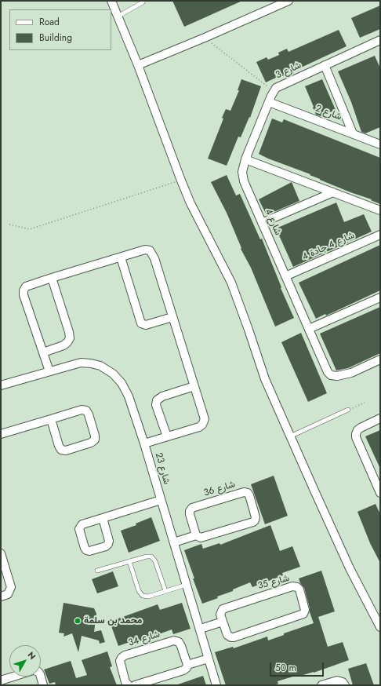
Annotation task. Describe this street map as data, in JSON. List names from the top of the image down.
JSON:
{
  "streets": {
    "street": [
      "شارع 3",
      "شارع 2",
      "شارع 4",
      "شارع 4 جادة 4",
      "شارع 23",
      "شارع 36",
      "شارع 35",
      "شارع 34"
    ]
  },
  "crossings": [
    ["شارع 3", "شارع 2"],
    ["شارع 3", "شارع 4"],
    ["شارع 4", "شارع 4 جادة 4"],
    ["شارع 23", "شارع 36"]
  ],
  "places": ["محمد بن سلمة"],
  "legend": ["Road", "Building"],
  "scale_bar": "50 m",
  "north": "top right"
}
